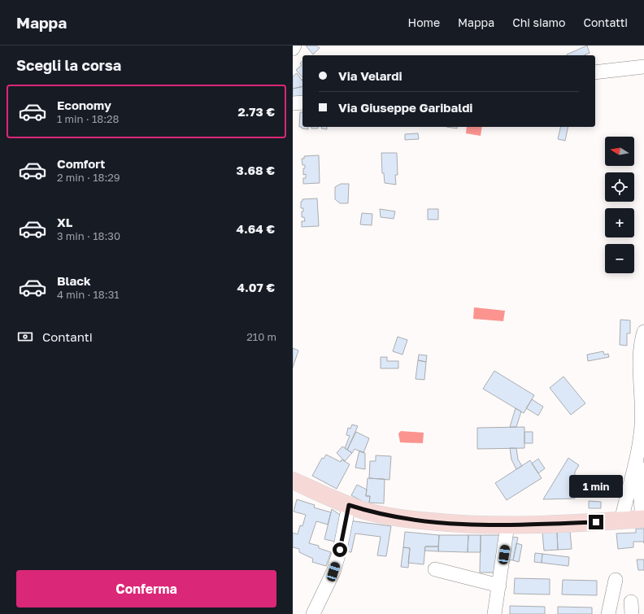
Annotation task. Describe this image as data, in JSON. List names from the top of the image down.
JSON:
{
  "north": "left",
  "page": {
    "header": "Mappa",
    "nav": [
      "Home",
      "Mappa",
      "Chi siamo",
      "Contatti"
    ],
    "heading": "Scegli la corsa",
    "banner": ["Via Velardi", "Via Giuseppe Garibaldi"],
    "list": [
      {
        "name": "Economy",
        "note": "1 min · 18:28",
        "value": "2.73 €"
      },
      {
        "name": "Comfort",
        "note": "2 min · 18:29",
        "value": "3.68 €"
      },
      {
        "name": "XL",
        "note": "3 min · 18:30",
        "value": "4.64 €"
      },
      {
        "name": "Black",
        "note": "4 min · 18:31",
        "value": "4.07 €"
      }
    ],
    "map_buttons": ["+", "−"],
    "pay": ["Contanti", "210 m"],
    "bubble": "1 min",
    "buttons": "Conferma"
  }
}
